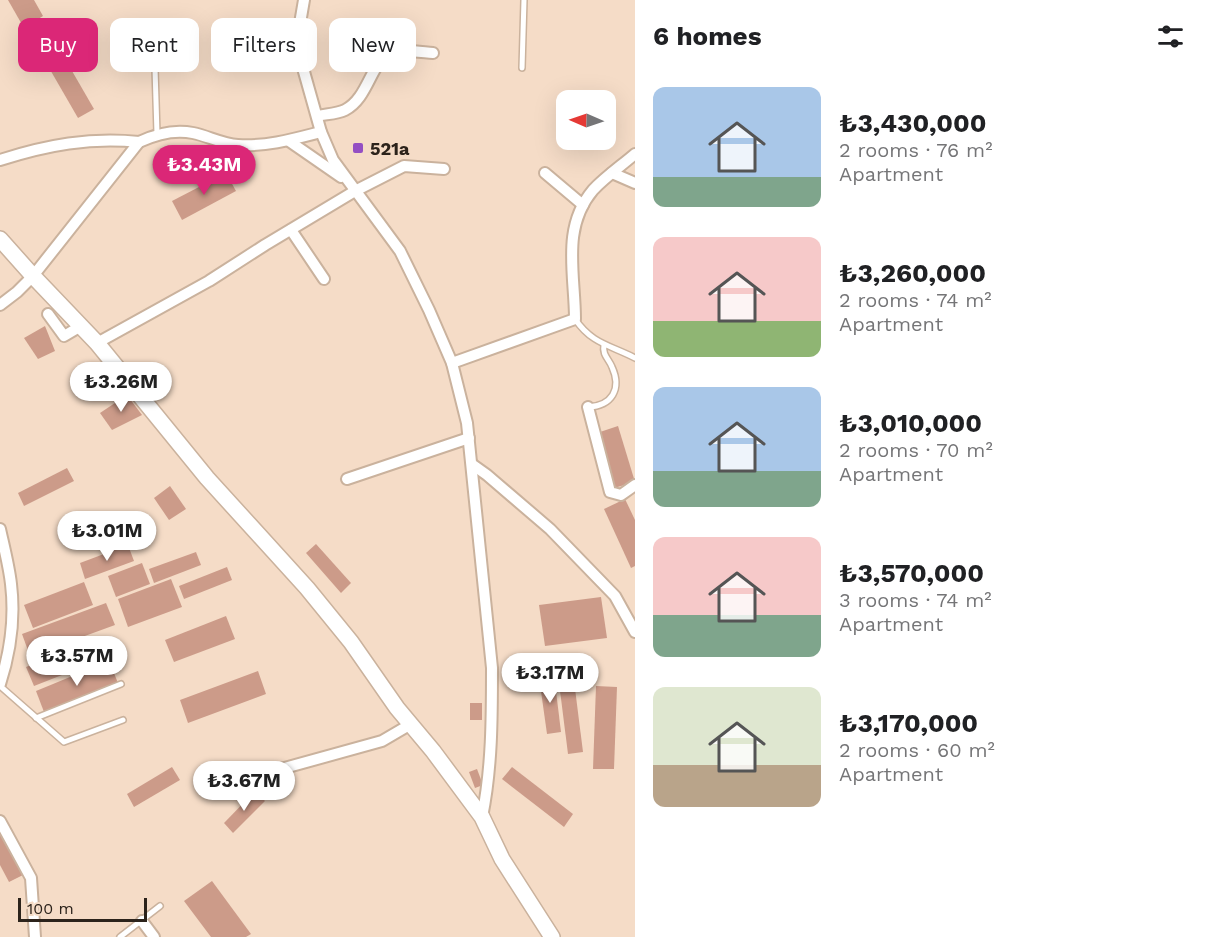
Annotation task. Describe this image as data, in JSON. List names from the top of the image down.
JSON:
{
  "places": {
    "transit": ["521a"]
  },
  "scale_bar": "100 m",
  "north": "left",
  "page": {
    "heading": "6 homes",
    "chip": [
      "Buy",
      "Rent",
      "Filters",
      "New"
    ],
    "list": [
      {
        "name": "₺3,430,000",
        "note": "2 rooms · 76 m² · Apartment"
      },
      {
        "name": "₺3,260,000",
        "note": "2 rooms · 74 m² · Apartment"
      },
      {
        "name": "₺3,010,000",
        "note": "2 rooms · 70 m² · Apartment"
      },
      {
        "name": "₺3,570,000",
        "note": "3 rooms · 74 m² · Apartment"
      },
      {
        "name": "₺3,170,000",
        "note": "2 rooms · 60 m² · Apartment"
      }
    ],
    "price": [
      "₺3.43M",
      "₺3.26M",
      "₺3.01M",
      "₺3.57M",
      "₺3.17M",
      "₺3.67M"
    ],
    "scale": "100 m"
  }
}
